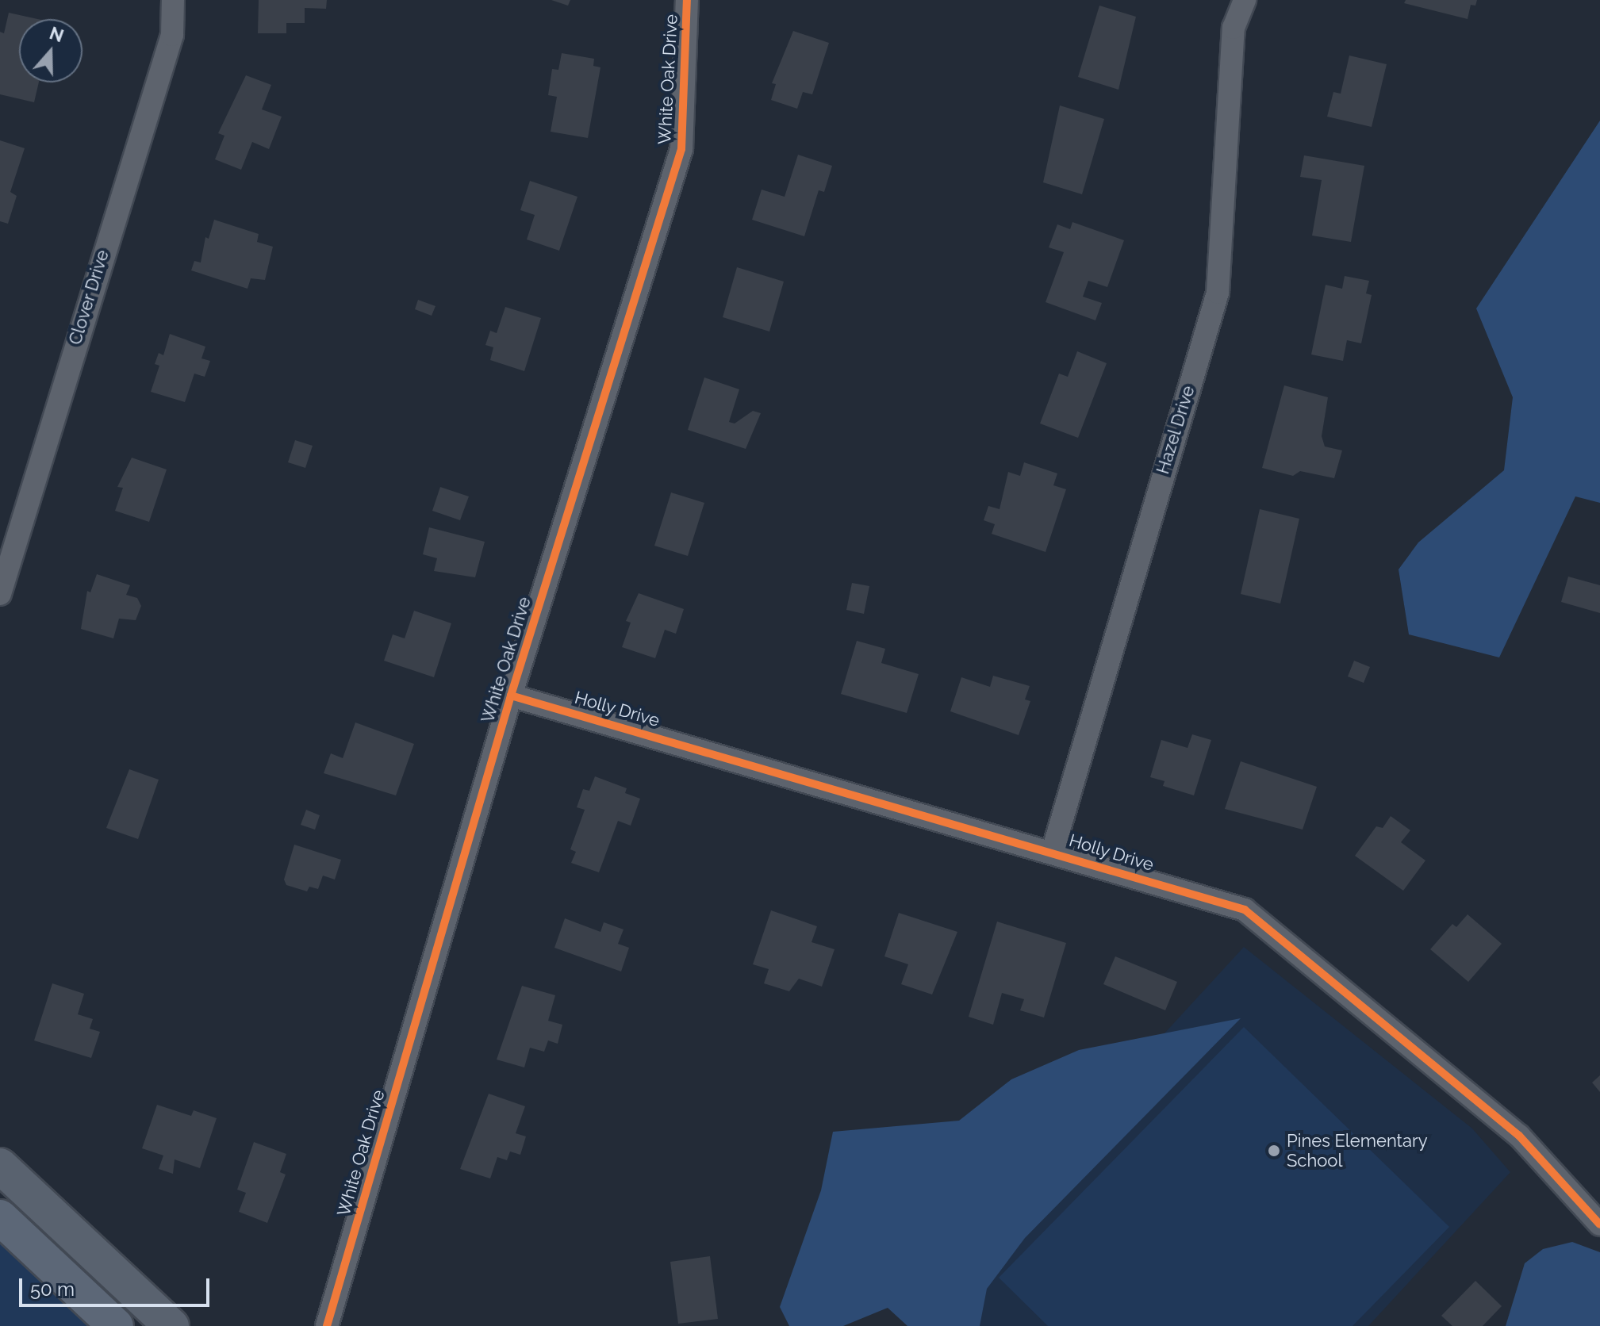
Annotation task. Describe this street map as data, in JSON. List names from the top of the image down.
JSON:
{
  "streets": {
    "street": [
      "White Oak Drive",
      "Clover Drive",
      "Hazel Drive",
      "Holly Drive"
    ]
  },
  "crossings": [
    ["White Oak Drive", "Holly Drive"],
    ["Hazel Drive", "Holly Drive"]
  ],
  "places": ["Pines Elementary School"],
  "scale_bar": "50 m",
  "north": "top"
}
